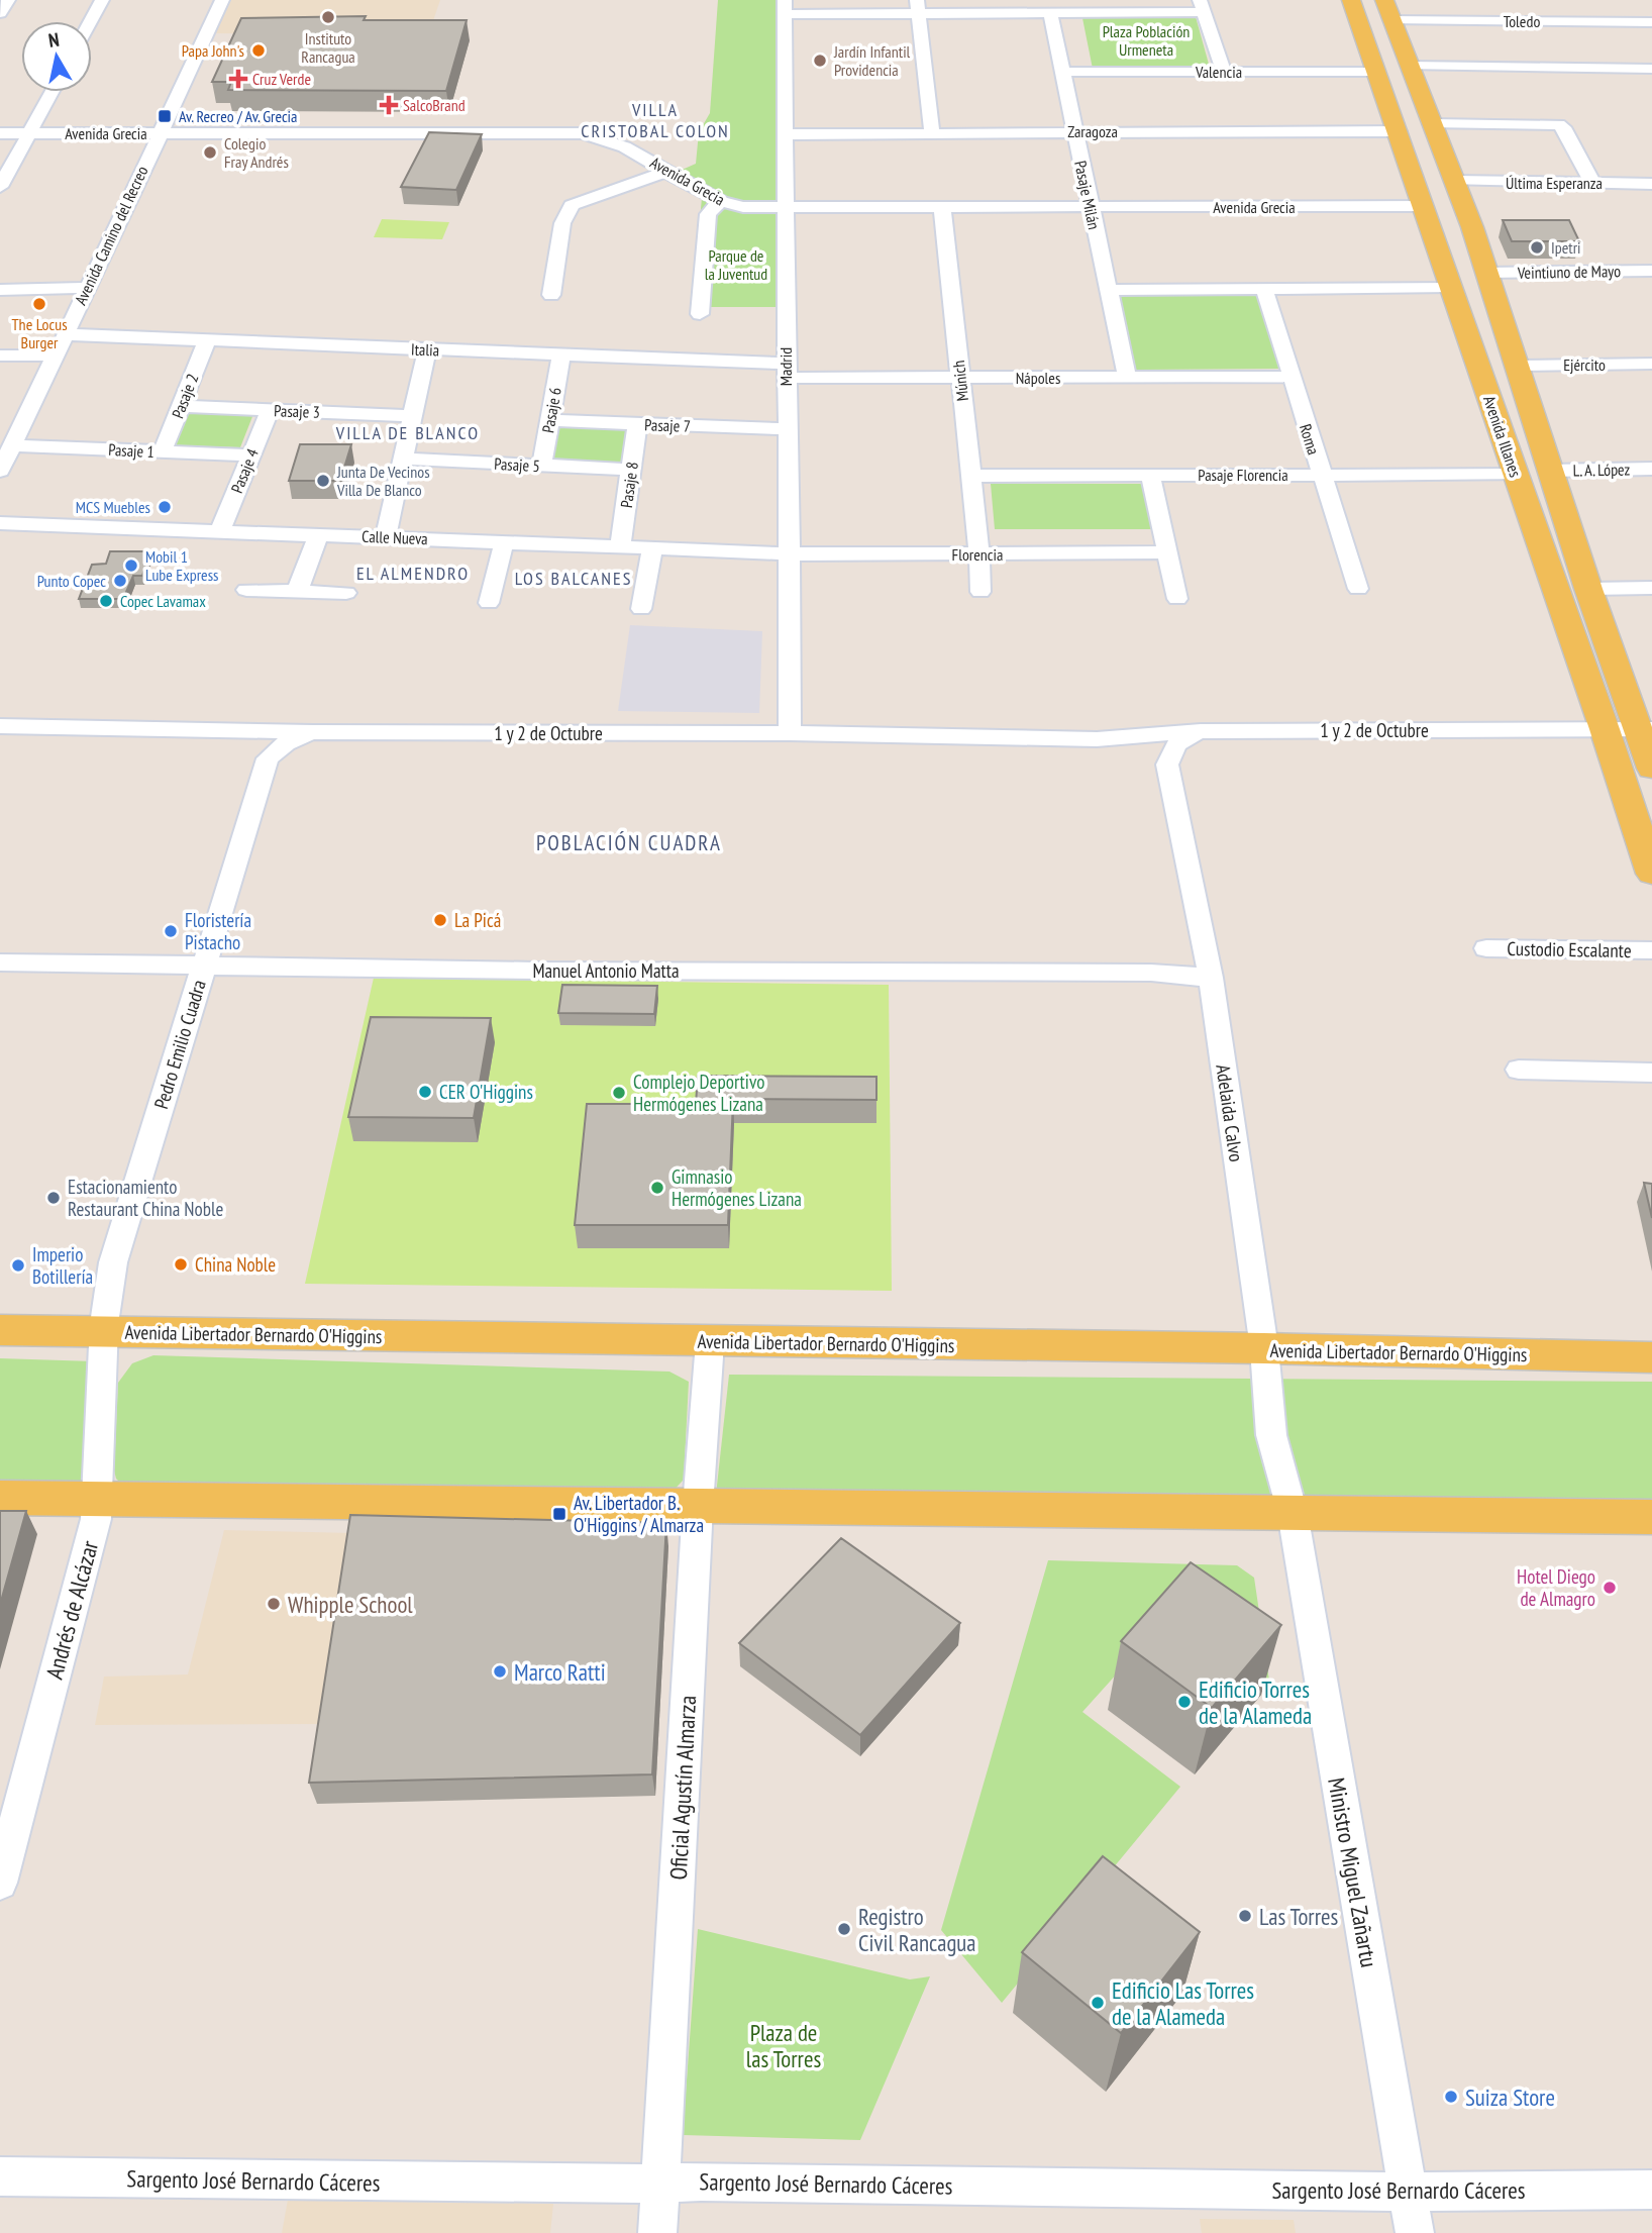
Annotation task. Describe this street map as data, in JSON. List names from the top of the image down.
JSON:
{
  "streets": {
    "main road": ["Avenida Illanes", "Avenida Libertador Bernardo O'Higgins"],
    "street": [
      "Toledo",
      "Valencia",
      "Zaragoza",
      "Avenida Grecia",
      "Última Esperanza",
      "Pasaje Milán",
      "Avenida Camino del Recreo",
      "Veintiuno de Mayo",
      "Italia",
      "Ejército",
      "Madrid",
      "Nápoles",
      "Múnich",
      "Pasaje 2",
      "Pasaje 6",
      "Pasaje 3",
      "Pasaje 7",
      "Roma",
      "Pasaje 1",
      "Pasaje 5",
      "L. A. López",
      "Pasaje 4",
      "Pasaje Florencia",
      "Pasaje 8",
      "Calle Nueva",
      "Florencia",
      "1 y 2 de Octubre",
      "Custodio Escalante",
      "Manuel Antonio Matta",
      "Pedro Emilio Cuadra",
      "Adelaida Calvo",
      "Andrés de Alcázar",
      "Oficial Agustín Almarza",
      "Ministro Miguel Zañartu",
      "Sargento José Bernardo Cáceres"
    ]
  },
  "crossings": [
    ["Toledo", "Avenida Illanes"],
    ["Valencia", "Pasaje Milán"],
    ["Valencia", "Avenida Illanes"],
    ["Zaragoza", "Pasaje Milán"],
    ["Zaragoza", "Madrid"],
    ["Zaragoza", "Avenida Illanes"],
    ["Avenida Grecia", "Pasaje Milán"],
    ["Avenida Grecia", "Avenida Camino del Recreo"],
    ["Avenida Grecia", "Madrid"],
    ["Avenida Grecia", "Múnich"],
    ["Avenida Grecia", "Avenida Illanes"],
    ["Última Esperanza", "Avenida Illanes"],
    ["Pasaje Milán", "Nápoles"],
    ["Avenida Camino del Recreo", "Italia"],
    ["Avenida Camino del Recreo", "Pasaje 1"],
    ["Veintiuno de Mayo", "Avenida Illanes"],
    ["Italia", "Madrid"],
    ["Italia", "Nápoles"],
    ["Italia", "Pasaje 2"],
    ["Italia", "Pasaje 6"],
    ["Ejército", "Avenida Illanes"],
    ["Madrid", "Nápoles"],
    ["Madrid", "Pasaje 7"],
    ["Madrid", "Calle Nueva"],
    ["Madrid", "Florencia"],
    ["Madrid", "1 y 2 de Octubre"],
    ["Nápoles", "Múnich"],
    ["Nápoles", "Roma"],
    ["Múnich", "Pasaje Florencia"],
    ["Múnich", "Florencia"],
    ["Pasaje 2", "Pasaje 3"],
    ["Pasaje 2", "Pasaje 1"],
    ["Pasaje 6", "Pasaje 7"],
    ["Pasaje 6", "Pasaje 5"],
    ["Pasaje 3", "Pasaje 4"],
    ["Pasaje 7", "Pasaje 8"],
    ["Avenida Illanes", "L. A. López"],
    ["Avenida Illanes", "Pasaje Florencia"],
    ["Avenida Illanes", "1 y 2 de Octubre"],
    ["Roma", "Pasaje Florencia"],
    ["Pasaje 1", "Pasaje 4"],
    ["Pasaje 5", "Pasaje 8"],
    ["Pasaje 4", "Calle Nueva"],
    ["Pasaje 8", "Calle Nueva"],
    ["Calle Nueva", "Florencia"],
    ["1 y 2 de Octubre", "Adelaida Calvo"],
    ["Manuel Antonio Matta", "Pedro Emilio Cuadra"],
    ["Manuel Antonio Matta", "Adelaida Calvo"],
    ["Pedro Emilio Cuadra", "Avenida Libertador Bernardo O'Higgins"],
    ["Pedro Emilio Cuadra", "Andrés de Alcázar"],
    ["Adelaida Calvo", "Avenida Libertador Bernardo O'Higgins"],
    ["Adelaida Calvo", "Ministro Miguel Zañartu"],
    ["Avenida Libertador Bernardo O'Higgins", "Andrés de Alcázar"],
    ["Avenida Libertador Bernardo O'Higgins", "Oficial Agustín Almarza"],
    ["Oficial Agustín Almarza", "Sargento José Bernardo Cáceres"],
    ["Ministro Miguel Zañartu", "Sargento José Bernardo Cáceres"]
  ],
  "districts": [
    "VILLA CRISTOBAL COLON",
    "VILLA DE BLANCO",
    "EL ALMENDRO",
    "LOS BALCANES",
    "POBLACIÓN CUADRA"
  ],
  "parks": ["Plaza Población Urmeneta", "Parque de la Juventud", "Plaza de las Torres"],
  "places": {
    "other": [
      "Instituto Rancagua",
      "Papa John's",
      "Jardín Infantil Providencia",
      "Colegio Fray Andrés",
      "Ipetri",
      "The Locus Burger",
      "Junta De Vecinos Villa De Blanco",
      "MCS Muebles",
      "Mobil 1 Lube Express",
      "Punto Copec",
      "Copec Lavamax",
      "La Picá",
      "Floristería Pistacho",
      "CER O'Higgins",
      "Complejo Deportivo Hermógenes Lizana",
      "Gimnasio Hermógenes Lizana",
      "Estacionamiento Restaurant China Noble",
      "China Noble",
      "Imperio Botillería",
      "Hotel Diego de Almagro",
      "Whipple School",
      "Marco Ratti",
      "Edificio Torres de la Alameda",
      "Las Torres",
      "Registro Civil Rancagua",
      "Edificio Las Torres de la Alameda",
      "Suiza Store"
    ],
    "health": ["Cruz Verde", "SalcoBrand"],
    "transit": ["Av. Recreo / Av. Grecia", "Av. Libertador B. O'Higgins / Almarza"]
  },
  "north": "top"
}
